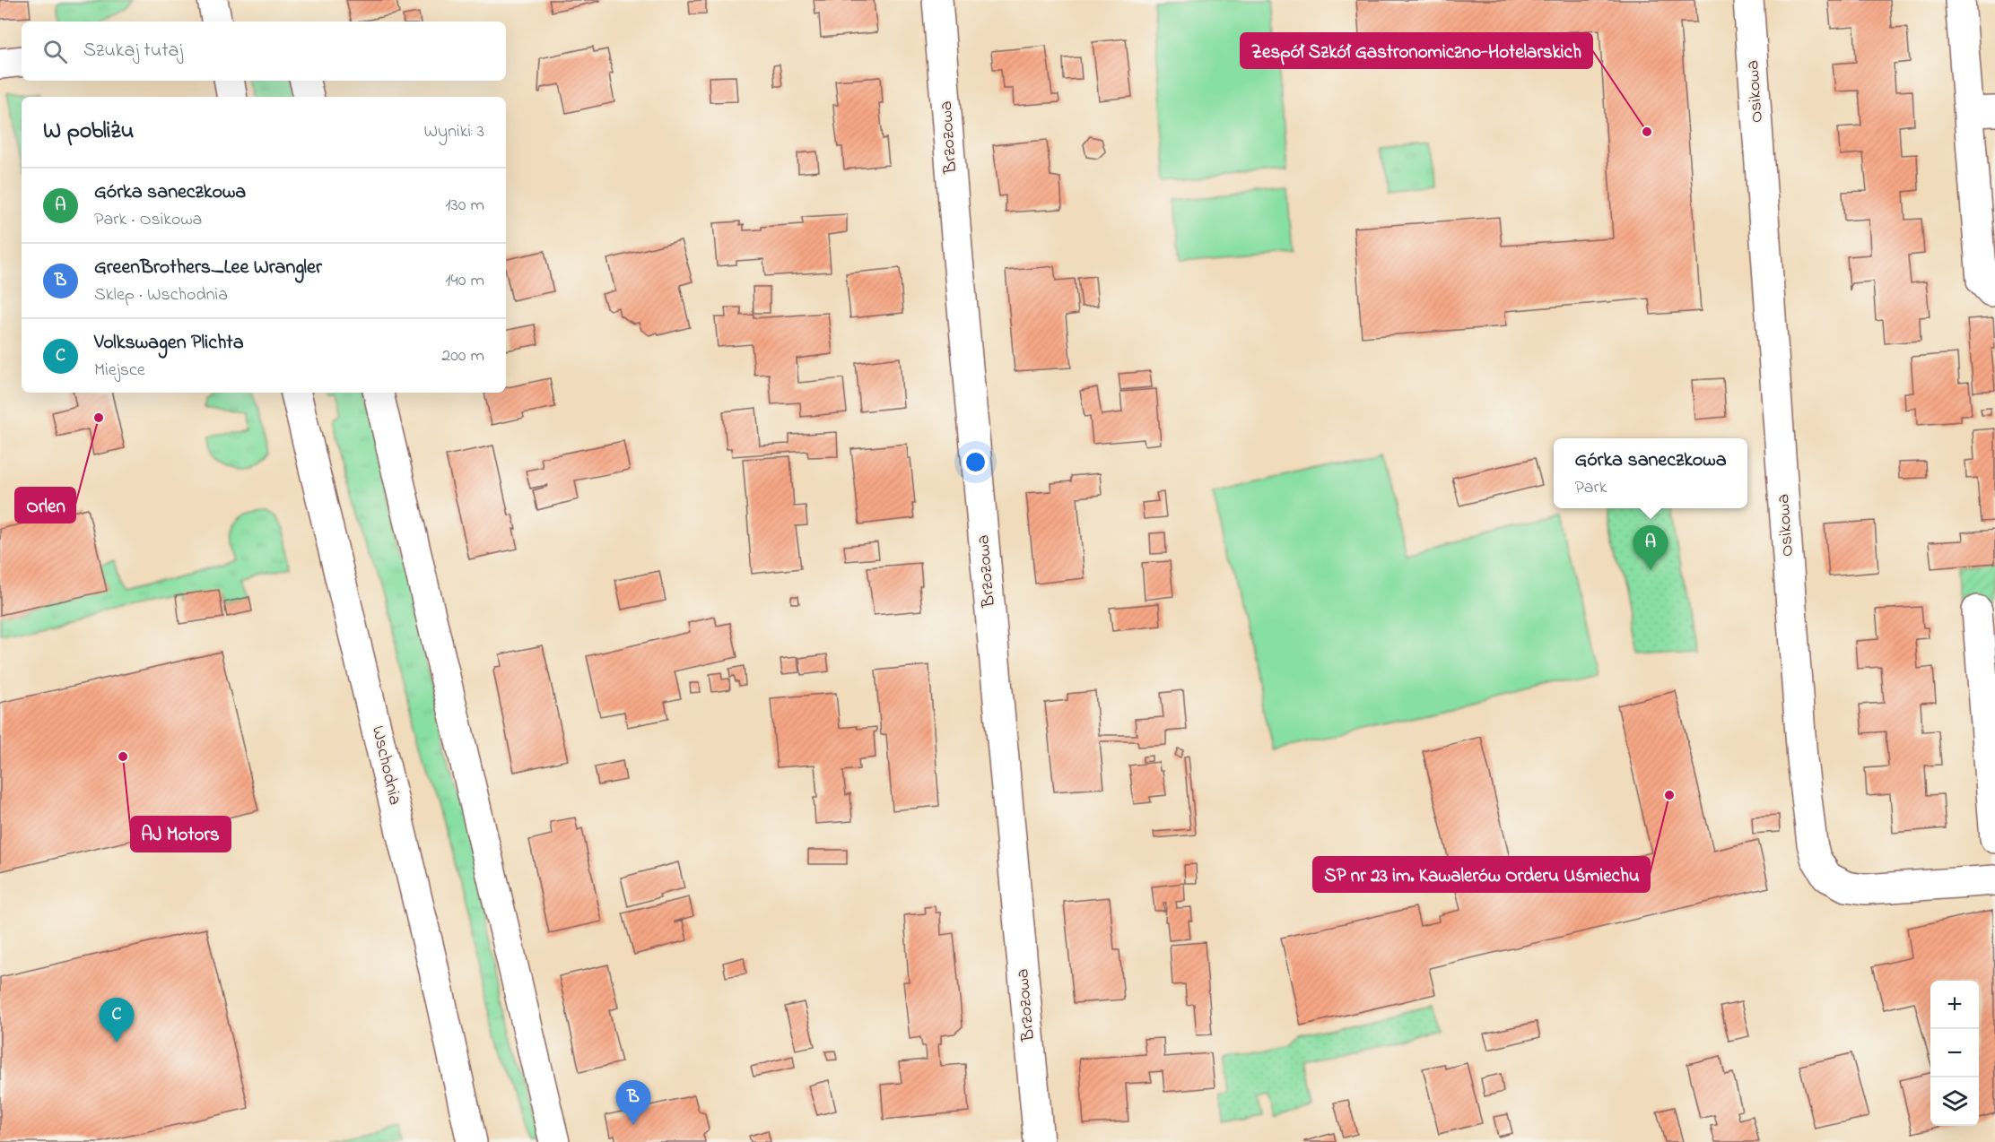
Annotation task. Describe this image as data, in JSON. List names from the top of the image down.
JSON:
{
  "streets": {
    "street": ["Osikowa", "Brzozowa", "Wschodnia"]
  },
  "places": [
    "Zespół Szkół Gastronomiczno-Hotelarskich",
    "Orlen",
    "AJ Motors",
    "SP nr 23 im. Kawalerów Orderu Uśmiechu"
  ],
  "page": {
    "search": "Szukaj tutaj",
    "heading": ["W pobliżu", "Wyniki: 3"],
    "list": [
      {
        "mark": "A",
        "name": "Górka saneczkowa",
        "note": "Park · Osikowa",
        "value": "130 m"
      },
      {
        "mark": "B",
        "name": "GreenBrothers_Lee Wrangler",
        "note": "Sklep · Wschodnia",
        "value": "140 m"
      },
      {
        "mark": "C",
        "name": "Volkswagen Plichta",
        "note": "Miejsce",
        "value": "200 m"
      }
    ],
    "popup": ["Górka saneczkowa", "Park"],
    "pins": ["A", "C", "B"],
    "map_buttons": ["+", "−"]
  }
}
